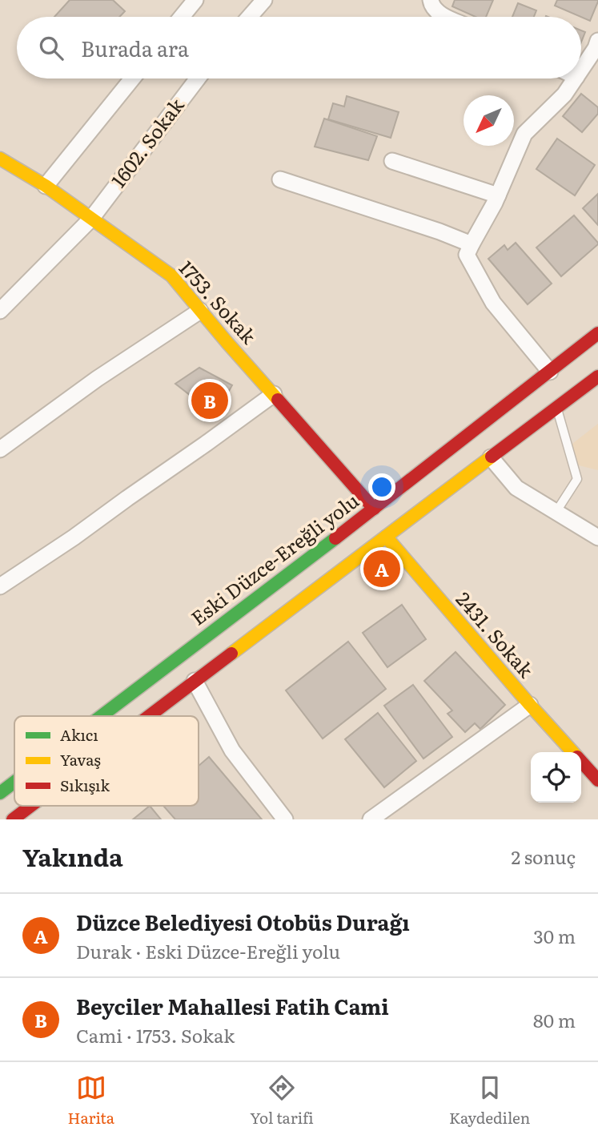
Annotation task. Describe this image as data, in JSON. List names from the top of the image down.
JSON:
{
  "streets": {
    "main road": ["1753. Sokak", "Eski Düzce-Ereğli yolu", "2431. Sokak"],
    "street": ["1602. Sokak"]
  },
  "crossings": [
    ["1602. Sokak", "1753. Sokak"],
    ["1753. Sokak", "Eski Düzce-Ereğli yolu"]
  ],
  "legend": ["Akıcı", "Yavaş", "Sıkışık"],
  "north": "bottom left",
  "page": {
    "search": "Burada ara",
    "pins": ["B", "A"],
    "heading": ["Yakında", "2 sonuç"],
    "list": [
      {
        "mark": "A",
        "name": "Düzce Belediyesi Otobüs Durağı",
        "note": "Durak · Eski Düzce-Ereğli yolu",
        "value": "30 m"
      },
      {
        "mark": "B",
        "name": "Beyciler Mahallesi Fatih Cami",
        "note": "Cami · 1753. Sokak",
        "value": "80 m"
      }
    ],
    "nav": ["Harita", "Yol tarifi", "Kaydedilen"]
  }
}
